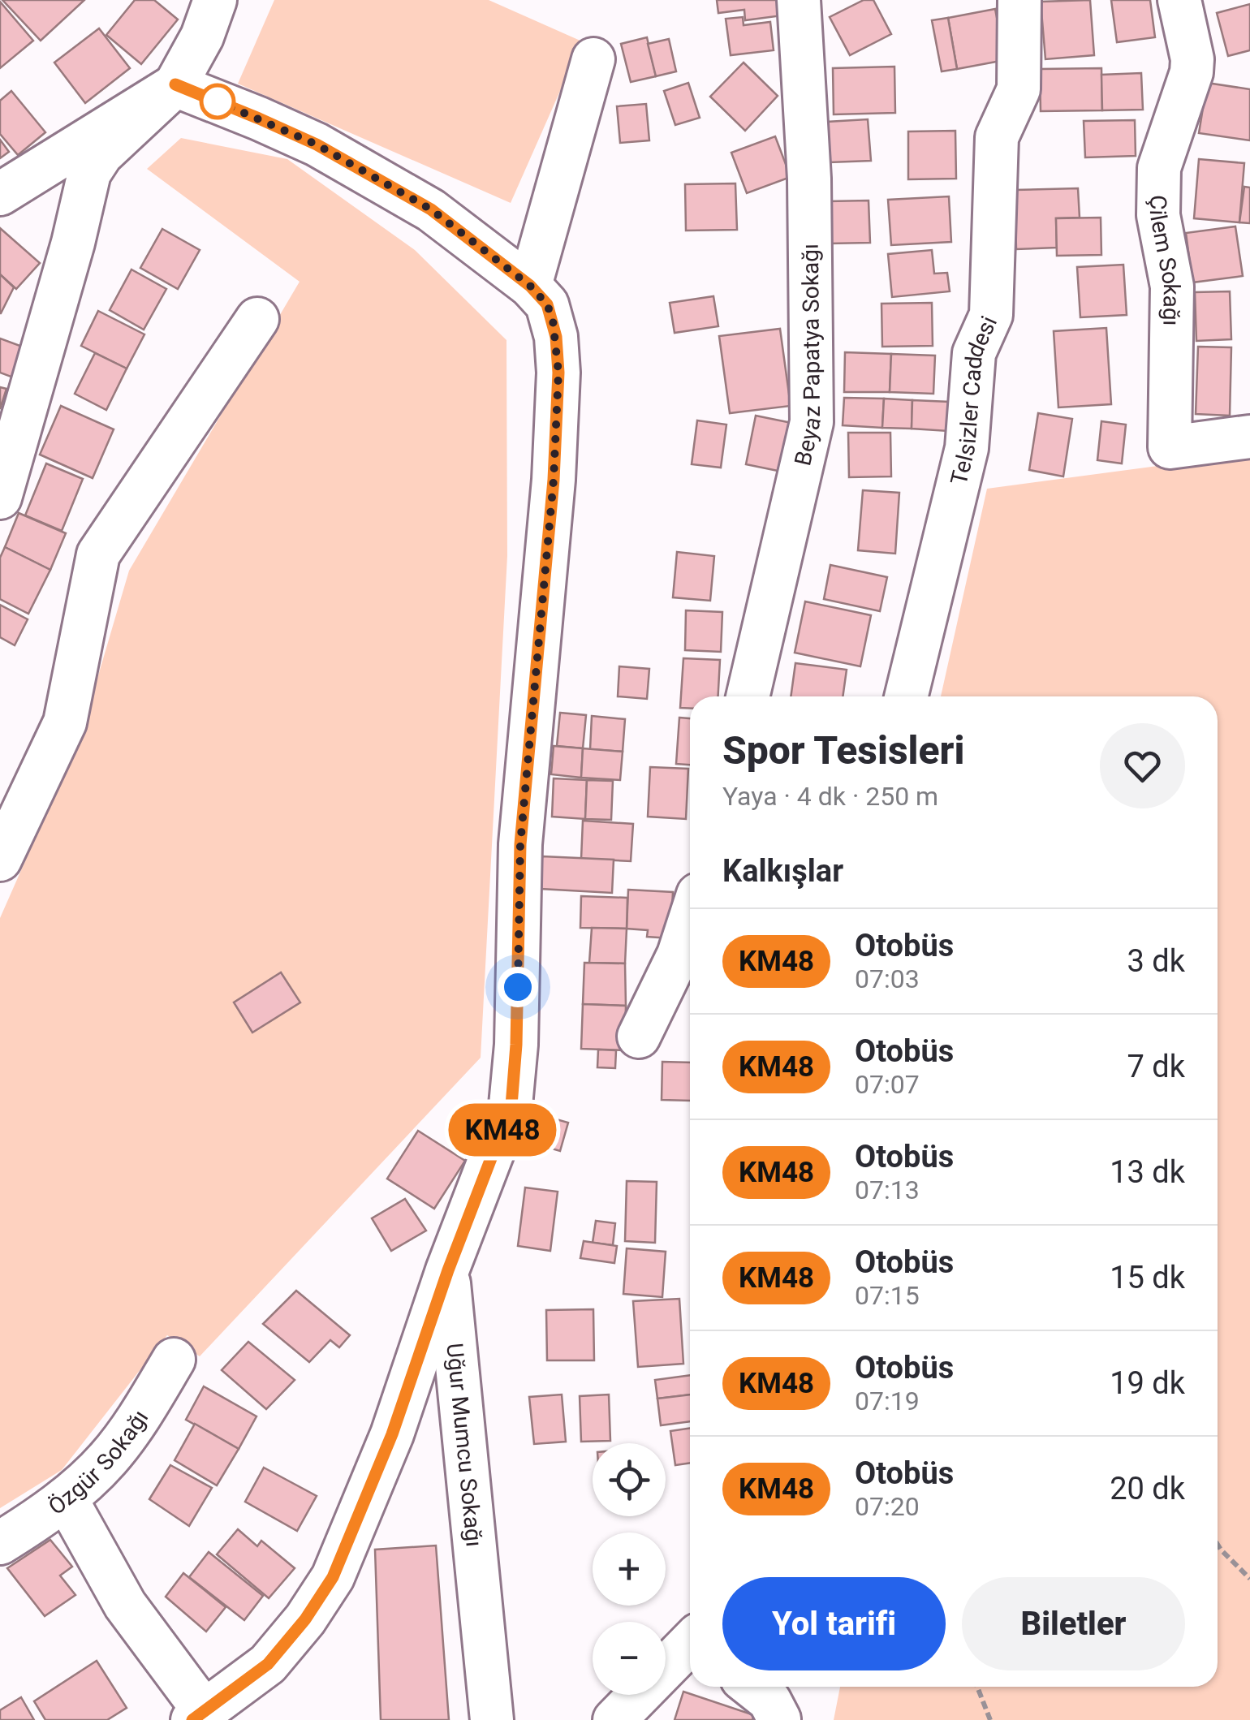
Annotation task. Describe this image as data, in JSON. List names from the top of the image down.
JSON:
{
  "streets": {
    "street": [
      "Çilem Sokağı",
      "Beyaz Papatya Sokağı",
      "Telsizler Caddesi",
      "Uğur Mumcu Sokağı",
      "Özgür Sokağı"
    ]
  },
  "lines": ["bus line KM48"],
  "page": {
    "on_map": "KM48",
    "heading": [
      ["Spor Tesisleri", "Yaya · 4 dk · 250 m"],
      "Kalkışlar"
    ],
    "list": [
      {
        "mark": "KM48",
        "name": "Otobüs",
        "note": "07:03",
        "value": "3 dk"
      },
      {
        "mark": "KM48",
        "name": "Otobüs",
        "note": "07:07",
        "value": "7 dk"
      },
      {
        "mark": "KM48",
        "name": "Otobüs",
        "note": "07:13",
        "value": "13 dk"
      },
      {
        "mark": "KM48",
        "name": "Otobüs",
        "note": "07:15",
        "value": "15 dk"
      },
      {
        "mark": "KM48",
        "name": "Otobüs",
        "note": "07:19",
        "value": "19 dk"
      },
      {
        "mark": "KM48",
        "name": "Otobüs",
        "note": "07:20",
        "value": "20 dk"
      }
    ],
    "map_buttons": ["+", "−"],
    "buttons": ["Yol tarifi", "Biletler"]
  }
}
